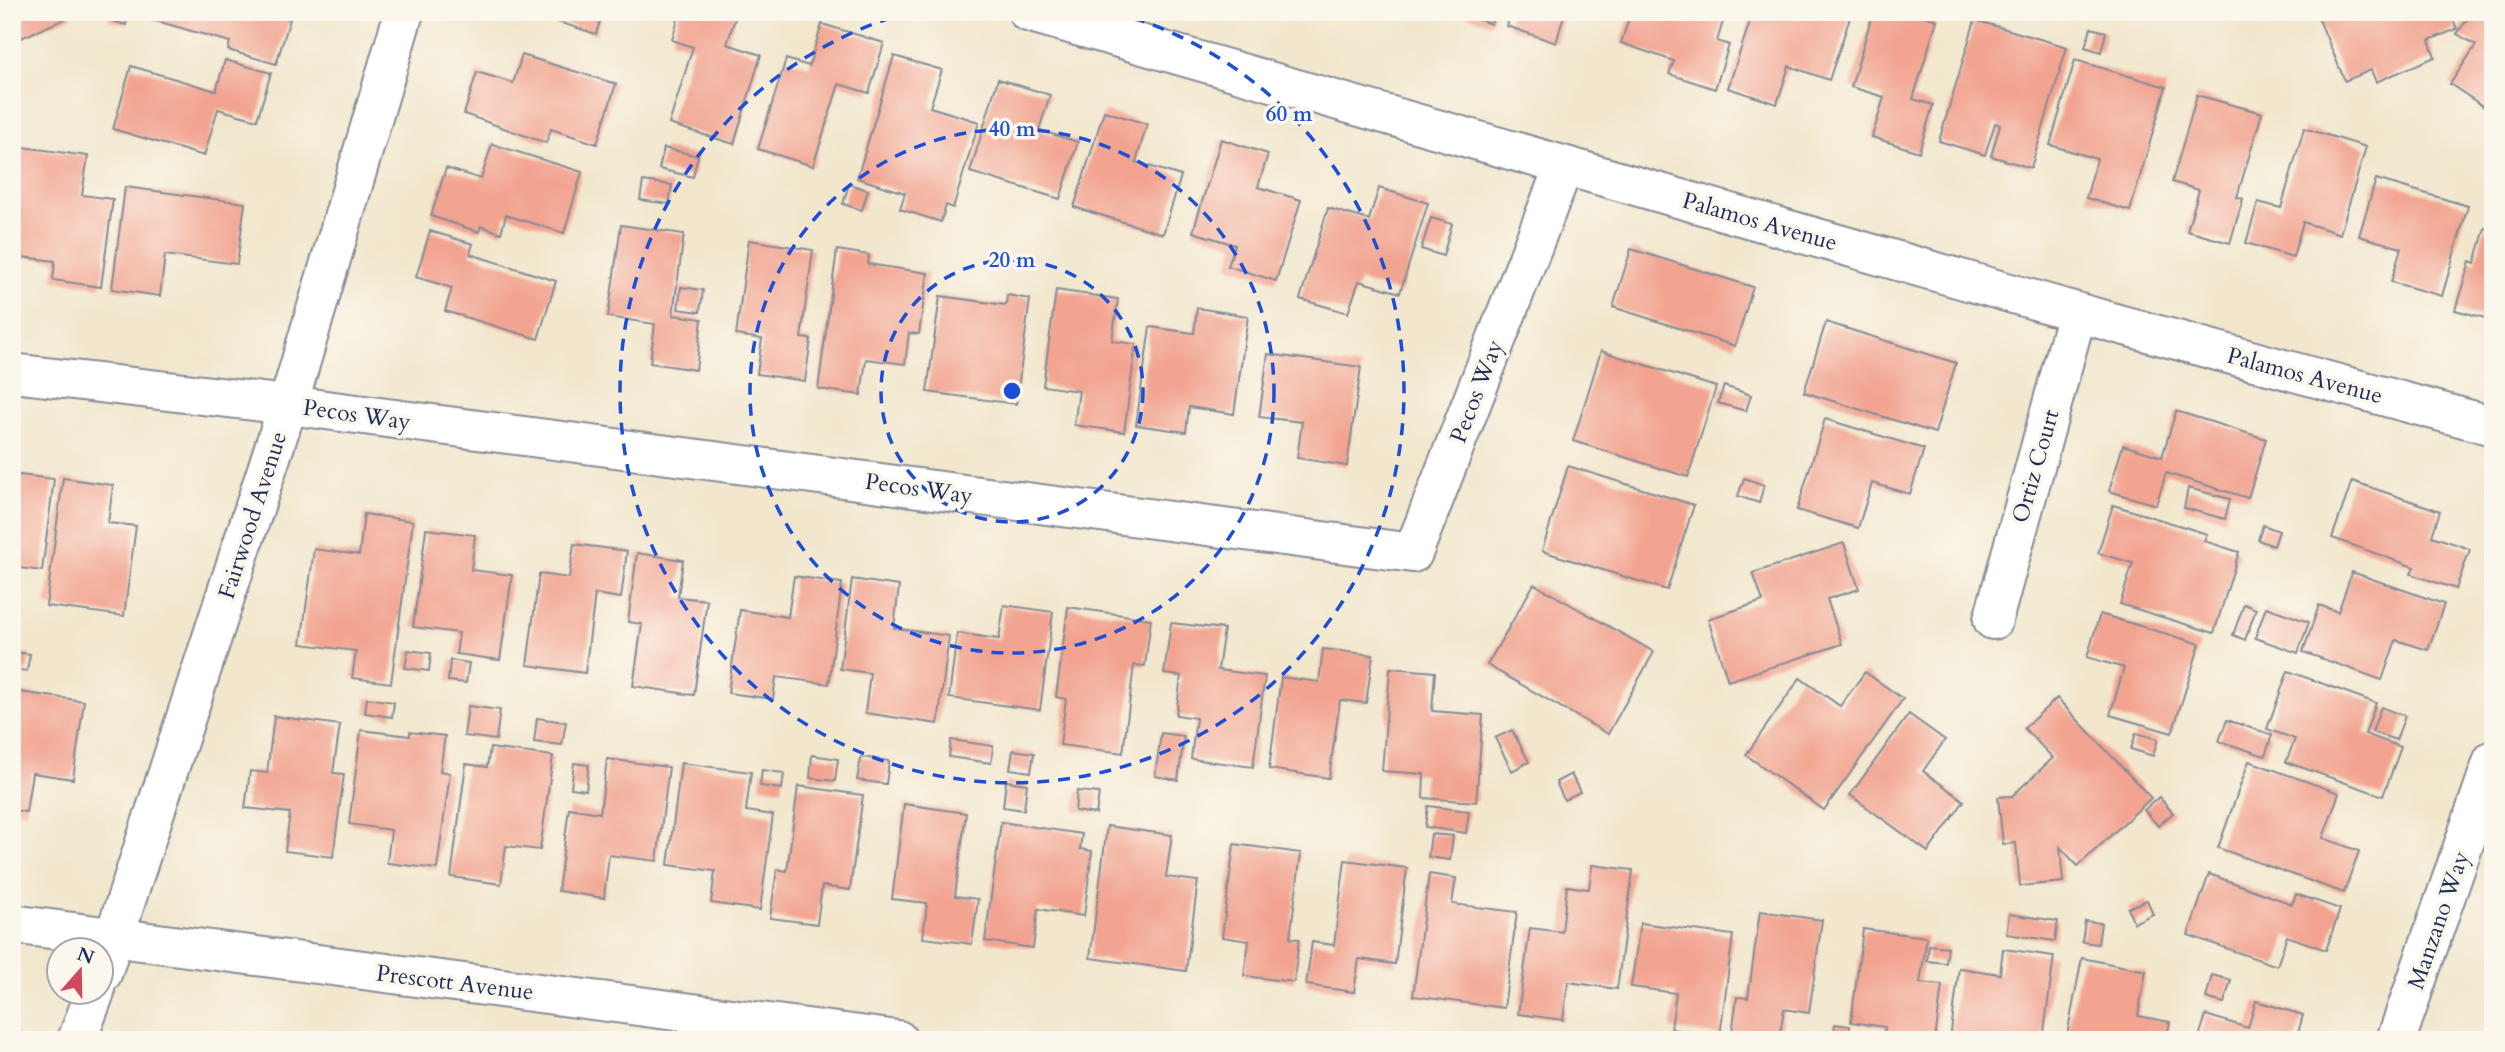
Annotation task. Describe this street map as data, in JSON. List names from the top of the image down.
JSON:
{
  "streets": {
    "street": [
      "Palamos Avenue",
      "Pecos Way",
      "Ortiz Court",
      "Fairwood Avenue",
      "Manzano Way",
      "Prescott Avenue"
    ]
  },
  "crossings": [
    ["Palamos Avenue", "Pecos Way"],
    ["Palamos Avenue", "Ortiz Court"],
    ["Pecos Way", "Fairwood Avenue"],
    ["Fairwood Avenue", "Prescott Avenue"]
  ],
  "north": "top",
  "rings": ["60 m", "40 m", "20 m"]
}
